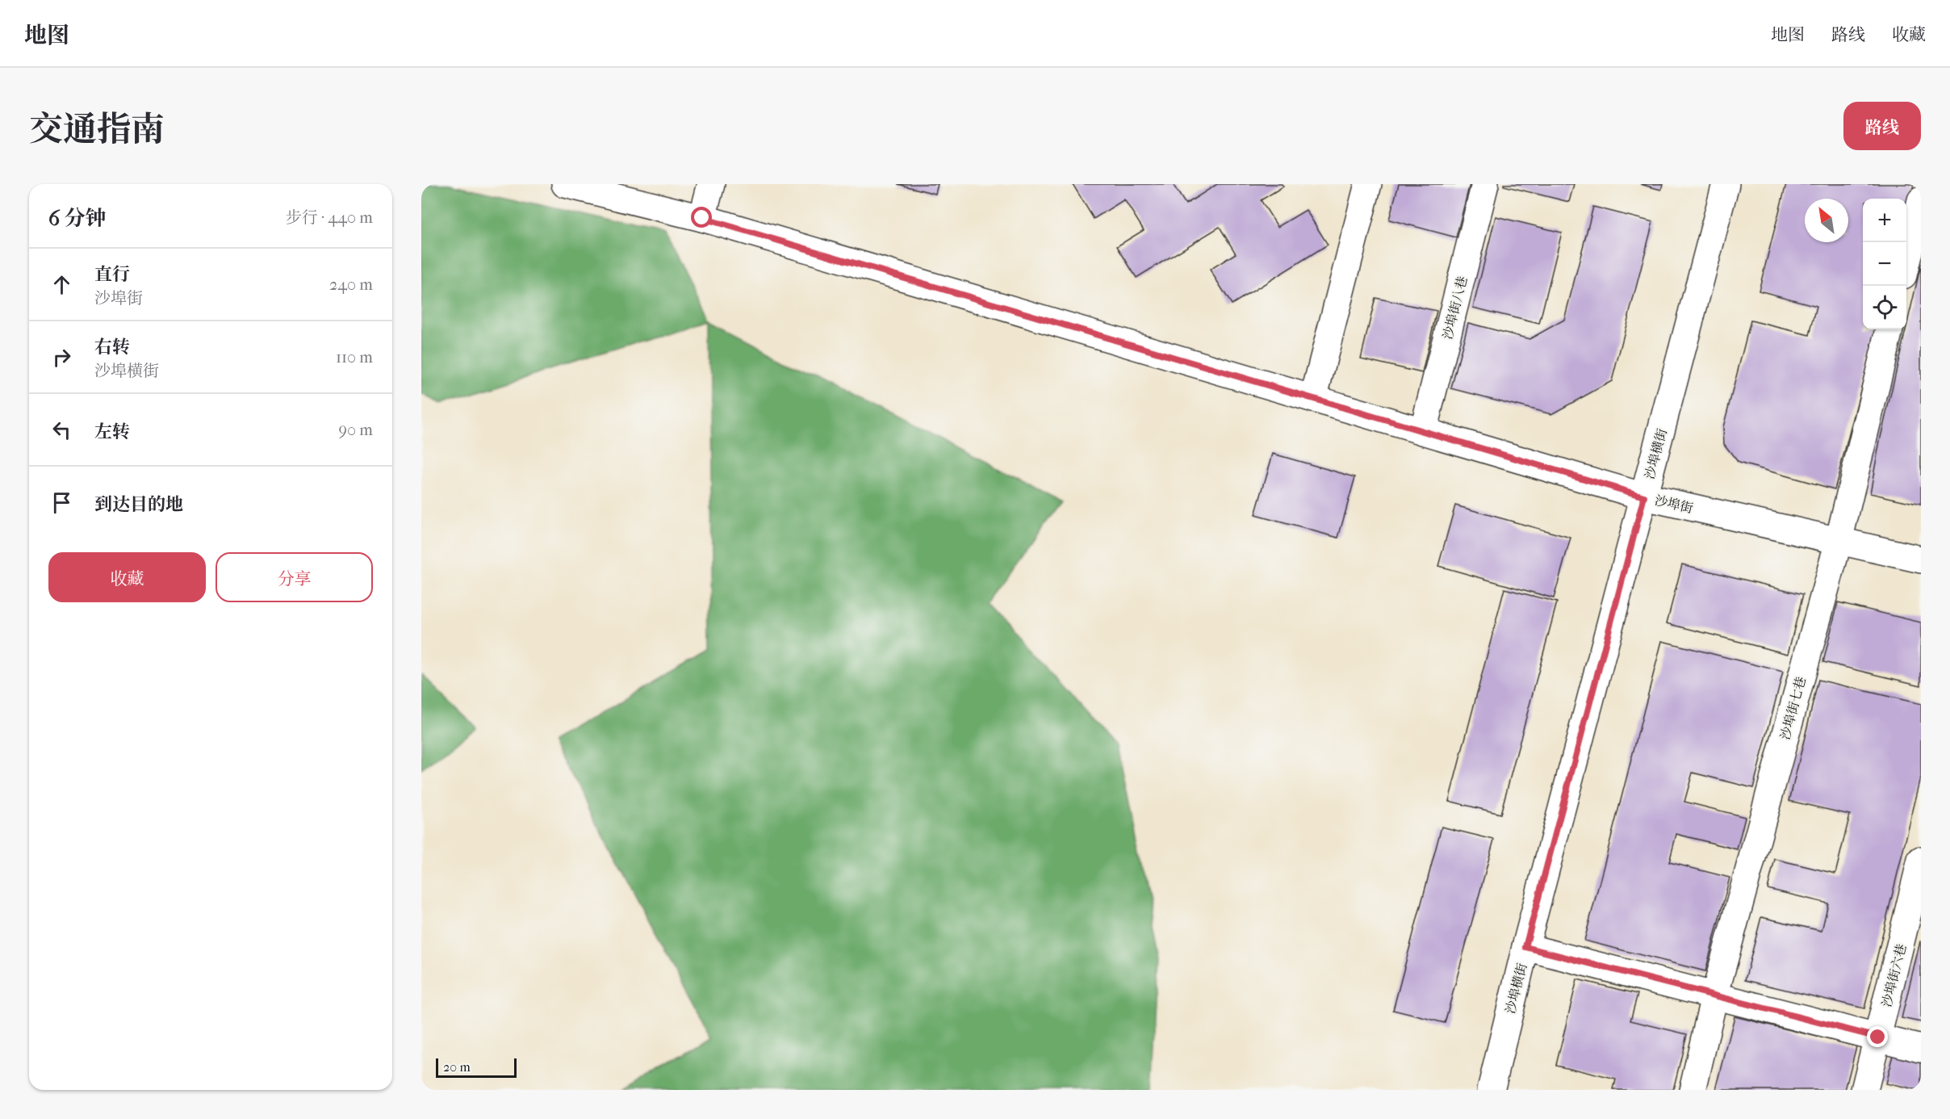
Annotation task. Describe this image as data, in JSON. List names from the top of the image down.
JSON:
{
  "streets": {
    "street": [
      "沙埠街八巷",
      "沙埠横街",
      "沙埠街",
      "沙埠街七巷",
      "沙埠街六巷"
    ]
  },
  "crossings": [
    ["沙埠街八巷", "沙埠街"],
    ["沙埠横街", "沙埠街"],
    ["沙埠街", "沙埠街七巷"]
  ],
  "scale_bar": "20 m",
  "north": "top left",
  "page": {
    "header": "地图",
    "nav": ["地图", "路线", "收藏"],
    "title": "交通指南",
    "buttons": [
      "路线",
      ["收藏", "分享"]
    ],
    "heading": ["6 分钟", "步行 · 440 m"],
    "map_buttons": ["+", "−"],
    "list": [
      ["直行", "沙埠街", "240 m"],
      ["右转", "沙埠横街", "110 m"],
      ["左转", "90 m"],
      "到达目的地"
    ],
    "scale": "20 m"
  }
}
